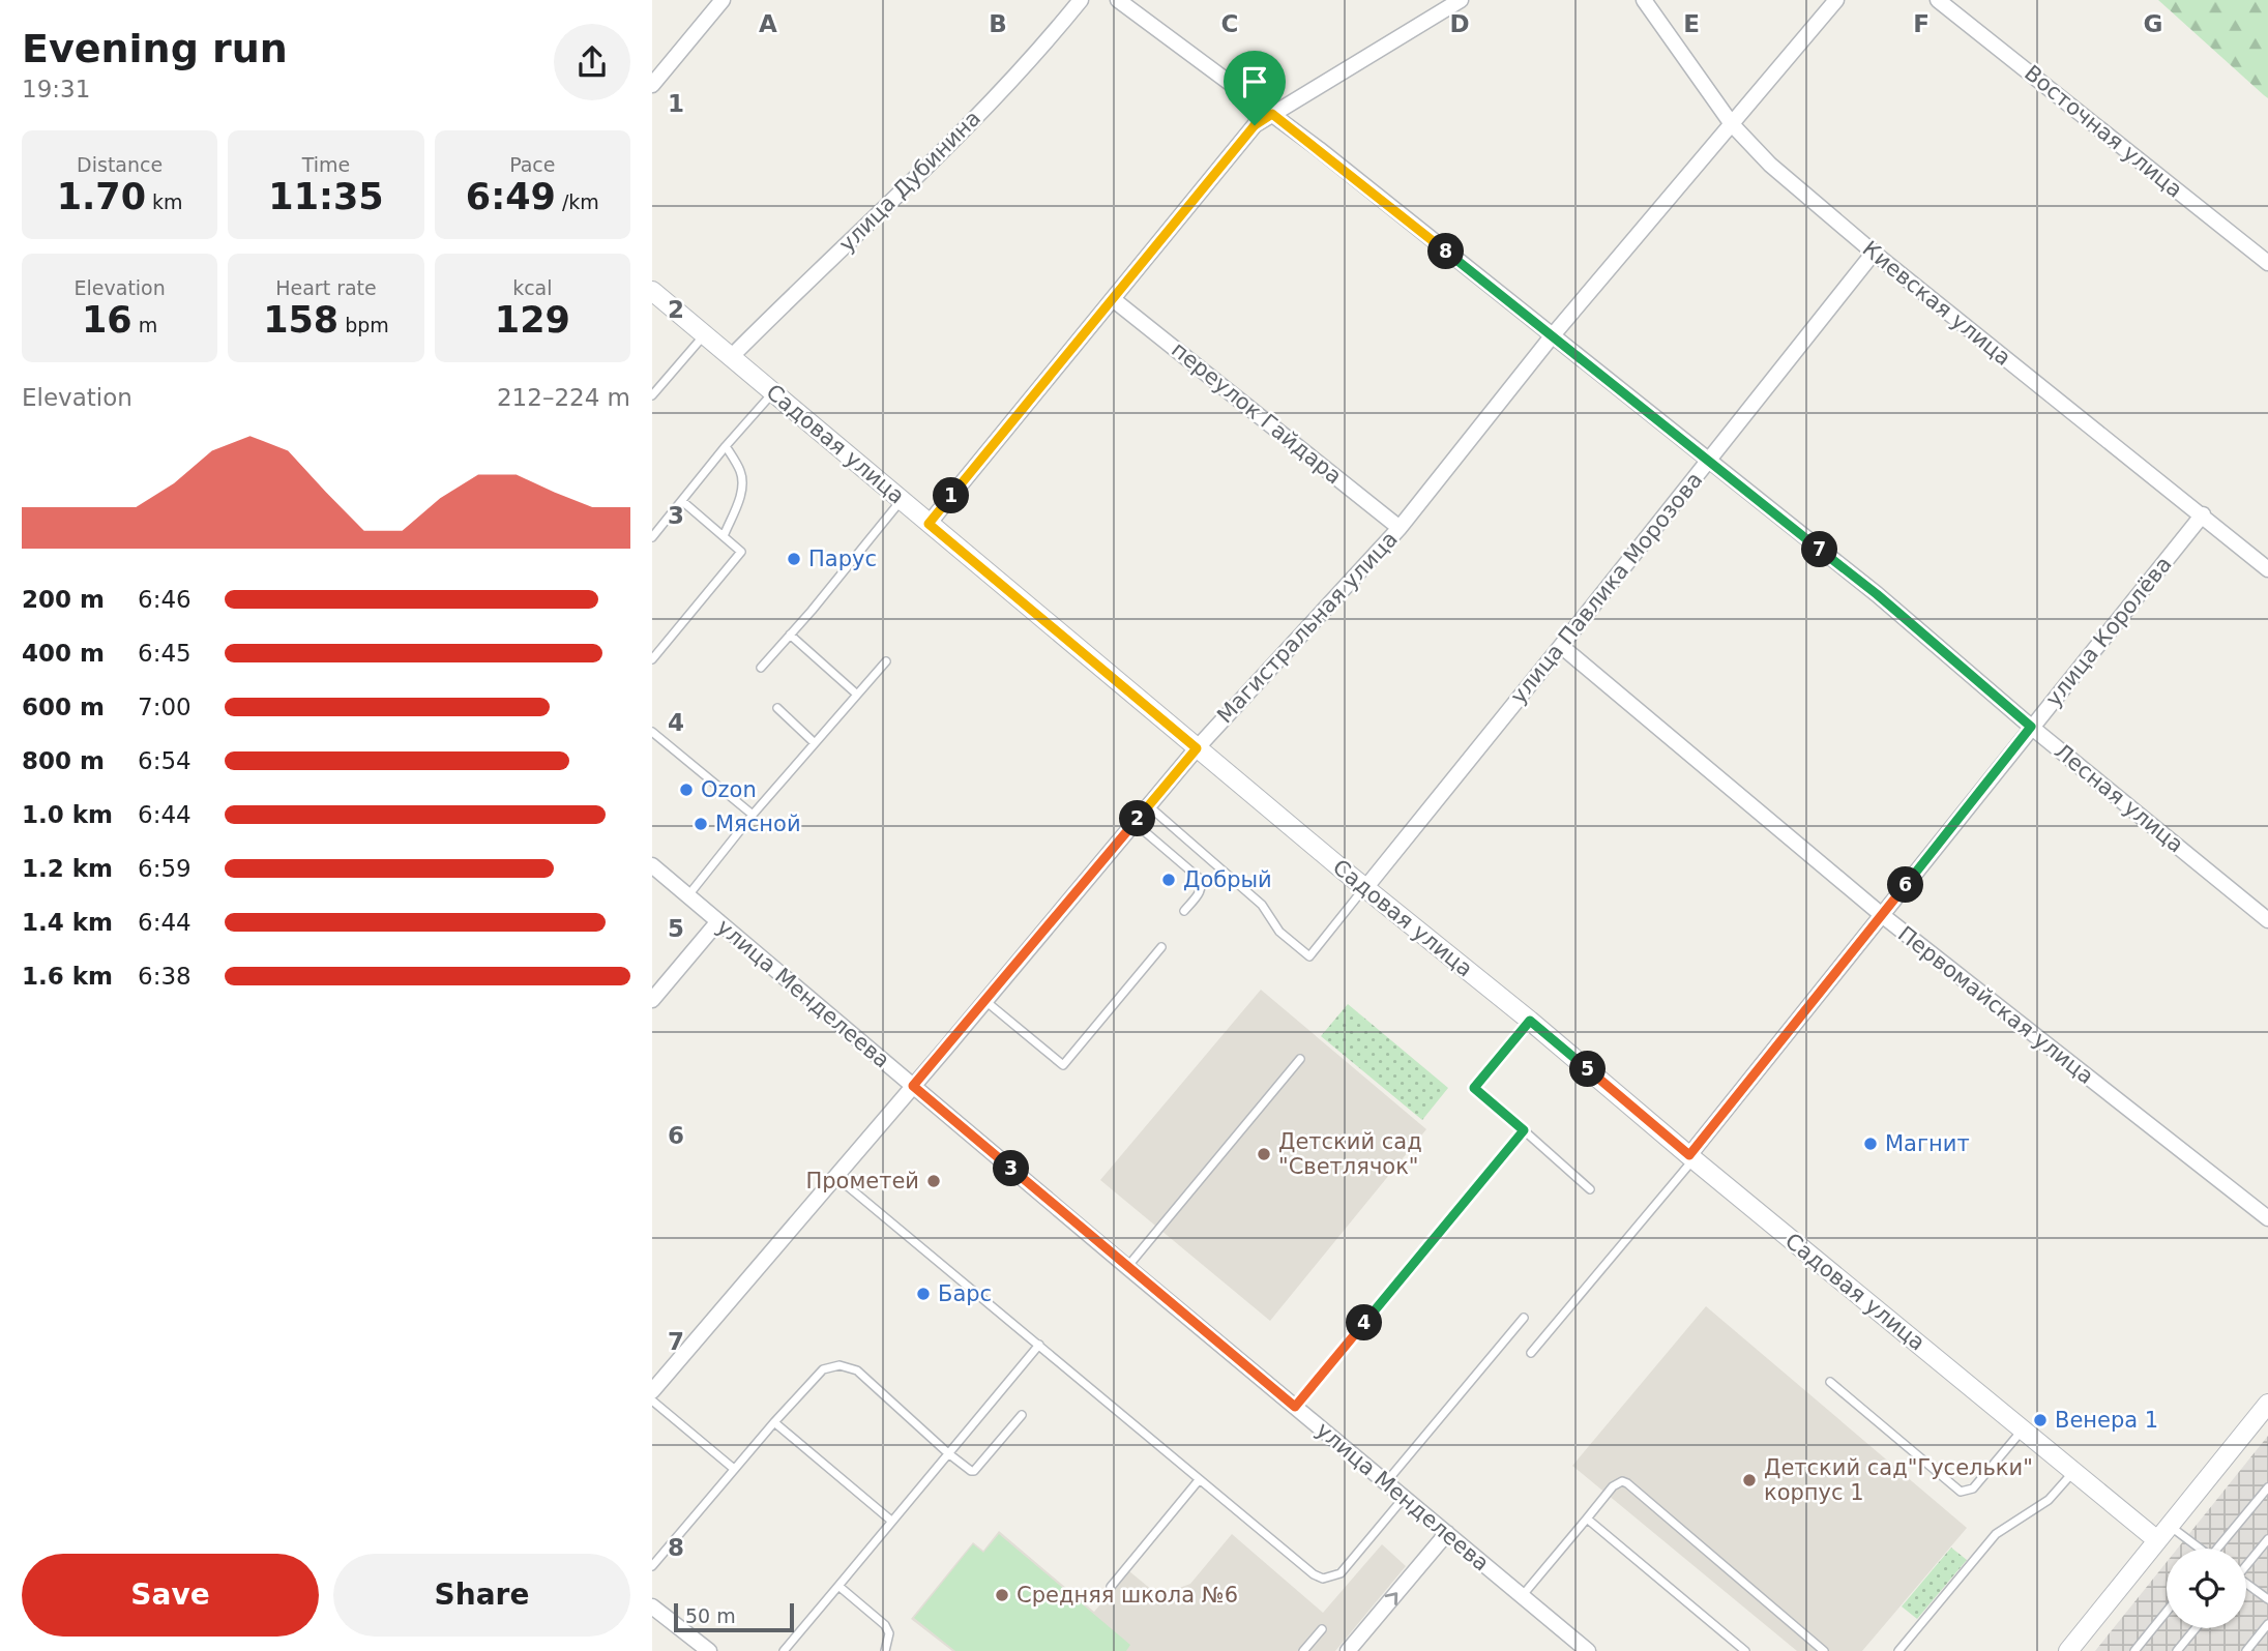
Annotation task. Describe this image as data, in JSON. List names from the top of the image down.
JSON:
{
  "streets": {
    "street": [
      "Восточная улица",
      "улица Дубинина",
      "Киевская улица",
      "переулок Гайдара",
      "Садовая улица",
      "улица Павлика Морозова",
      "Магистральная улица",
      "улица Королёва",
      "Лесная улица",
      "улица Менделеева",
      "Первомайская улица"
    ]
  },
  "crossings": [
    ["улица Дубинина", "Садовая улица"],
    ["Киевская улица", "улица Павлика Морозова"],
    ["Киевская улица", "Магистральная улица"],
    ["Киевская улица", "улица Королёва"],
    ["переулок Гайдара", "Магистральная улица"],
    ["Садовая улица", "улица Павлика Морозова"],
    ["Садовая улица", "Магистральная улица"],
    ["Садовая улица", "улица Королёва"],
    ["улица Павлика Морозова", "Лесная улица"],
    ["улица Павлика Морозова", "Первомайская улица"],
    ["Магистральная улица", "Лесная улица"],
    ["Магистральная улица", "улица Менделеева"],
    ["улица Королёва", "Лесная улица"],
    ["улица Королёва", "Первомайская улица"]
  ],
  "places": [
    "Парус",
    "Ozon",
    "Мясной",
    "Добрый",
    "Магнит",
    "Детский сад \"Светлячок\"",
    "Прометей",
    "Барс",
    "Венера 1",
    "Детский сад\"Гусельки\" корпус 1",
    "Средняя школа №6"
  ],
  "scale_bar": "50 m",
  "page": {
    "heading": ["Evening run", "19:31"],
    "stats": [
      ["Distance", "1.70 km"],
      ["Time", "11:35"],
      ["Pace", "6:49 /km"],
      ["Elevation", "16 m"],
      ["Heart rate", "158 bpm"],
      ["kcal", "129"]
    ],
    "pins": [
      "8",
      "1",
      "7",
      "2",
      "6",
      "5",
      "3",
      "4"
    ],
    "chart": ["Elevation", "212–224 m"],
    "list": [
      {
        "name": "200 m",
        "note": "6:46"
      },
      {
        "name": "400 m",
        "note": "6:45"
      },
      {
        "name": "600 m",
        "note": "7:00"
      },
      {
        "name": "800 m",
        "note": "6:54"
      },
      {
        "name": "1.0 km",
        "note": "6:44"
      },
      {
        "name": "1.2 km",
        "note": "6:59"
      },
      {
        "name": "1.4 km",
        "note": "6:44"
      },
      {
        "name": "1.6 km",
        "note": "6:38"
      }
    ],
    "buttons": ["Save", "Share"],
    "scale": "50 m"
  },
  "grid": {
    "columns": [
      "A",
      "B",
      "C",
      "D",
      "E",
      "F",
      "G"
    ],
    "rows": [
      "1",
      "2",
      "3",
      "4",
      "5",
      "6",
      "7",
      "8"
    ]
  }
}
